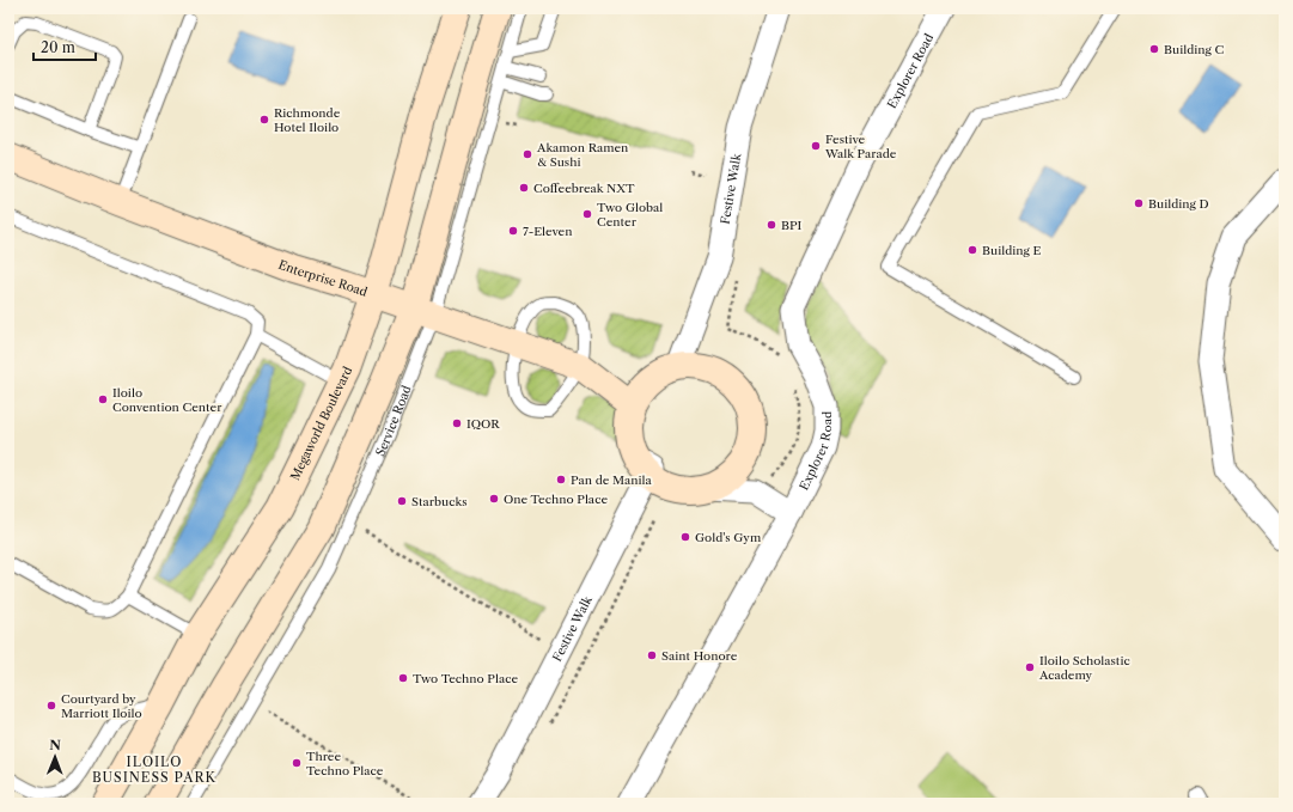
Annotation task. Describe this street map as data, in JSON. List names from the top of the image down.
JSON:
{
  "streets": {
    "main road": ["Enterprise Road", "Megaworld Boulevard"],
    "street": ["Explorer Road", "Festive Walk"],
    "lane": ["Service Road"]
  },
  "crossings": [
    ["Festive Walk", "Enterprise Road"],
    ["Enterprise Road", "Service Road"],
    ["Enterprise Road", "Megaworld Boulevard"]
  ],
  "districts": ["ILOILO BUSINESS PARK"],
  "places": [
    "Building C",
    "Richmonde Hotel Iloilo",
    "Festive Walk Parade",
    "Akamon Ramen & Sushi",
    "Coffeebreak NXT",
    "Building D",
    "Two Global Center",
    "BPI",
    "7-Eleven",
    "Building E",
    "Iloilo Convention Center",
    "IQOR",
    "Pan de Manila",
    "One Techno Place",
    "Starbucks",
    "Gold's Gym",
    "Saint Honore",
    "Iloilo Scholastic Academy",
    "Two Techno Place",
    "Courtyard by Marriott Iloilo",
    "Three Techno Place"
  ],
  "scale_bar": "20 m",
  "north": "top"
}
